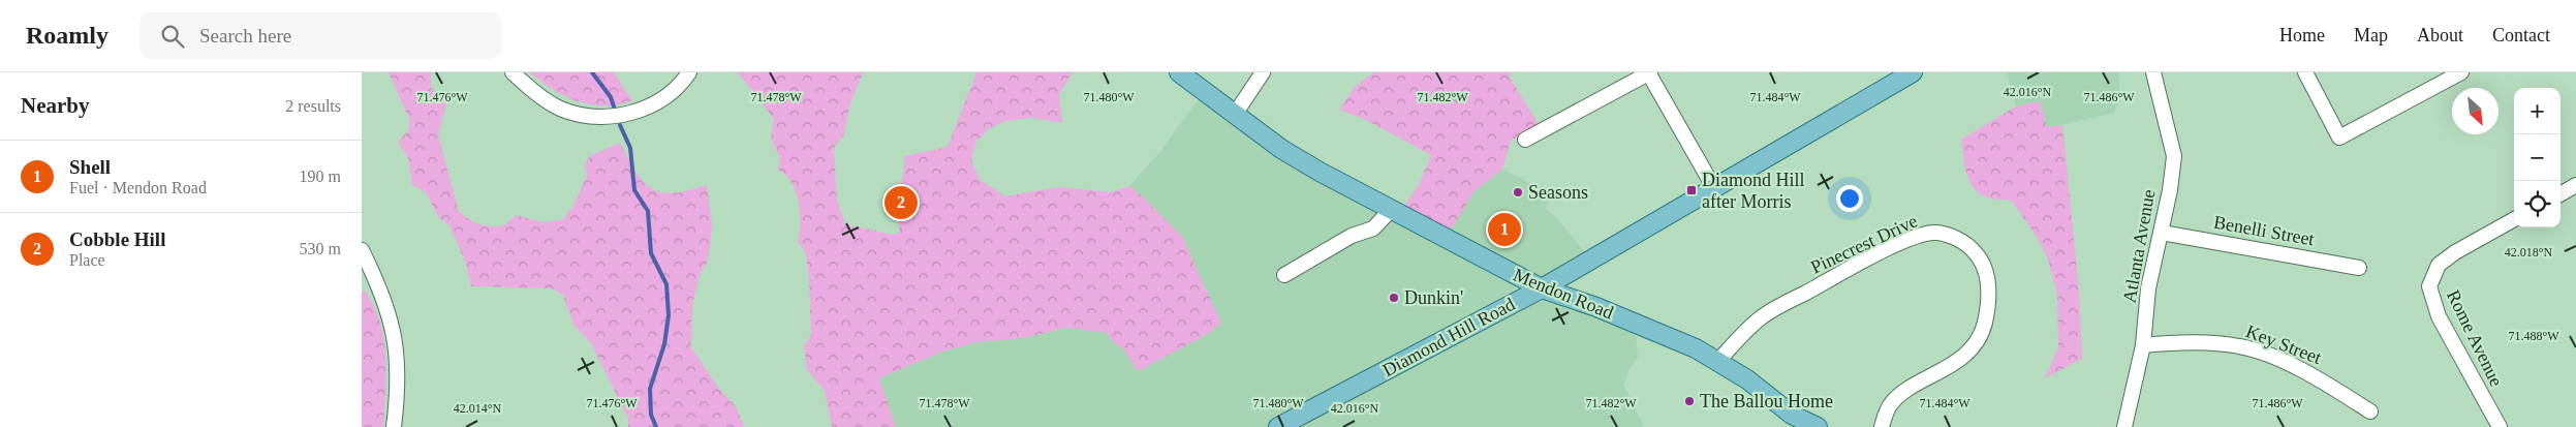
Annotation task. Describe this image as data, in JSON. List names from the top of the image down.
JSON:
{
  "streets": {
    "main road": ["Mendon Road", "Diamond Hill Road"],
    "street": [
      "Benelli Street",
      "Pinecrest Drive",
      "Atlanta Avenue",
      "Rome Avenue",
      "Key Street"
    ]
  },
  "crossings": [
    ["Benelli Street", "Atlanta Avenue"],
    ["Pinecrest Drive", "Mendon Road"],
    ["Atlanta Avenue", "Key Street"],
    ["Mendon Road", "Diamond Hill Road"]
  ],
  "places": {
    "transit": ["Diamond Hill after Morris"],
    "other": ["Seasons", "Dunkin'", "The Ballou Home"]
  },
  "north": "bottom right",
  "page": {
    "header": "Roamly",
    "search": "Search here",
    "nav": [
      "Home",
      "Map",
      "About",
      "Contact"
    ],
    "heading": ["Nearby", "2 results"],
    "map_buttons": ["+", "−"],
    "list": [
      {
        "mark": "1",
        "name": "Shell",
        "note": "Fuel · Mendon Road",
        "value": "190 m"
      },
      {
        "mark": "2",
        "name": "Cobble Hill",
        "note": "Place",
        "value": "530 m"
      }
    ],
    "pins": ["2", "1"]
  },
  "coordinates": [
    "42.016°N",
    "71.476°W",
    "71.478°W",
    "71.480°W",
    "71.482°W",
    "71.484°W",
    "71.486°W",
    "42.018°N",
    "71.488°W",
    "42.014°N"
  ]
}
